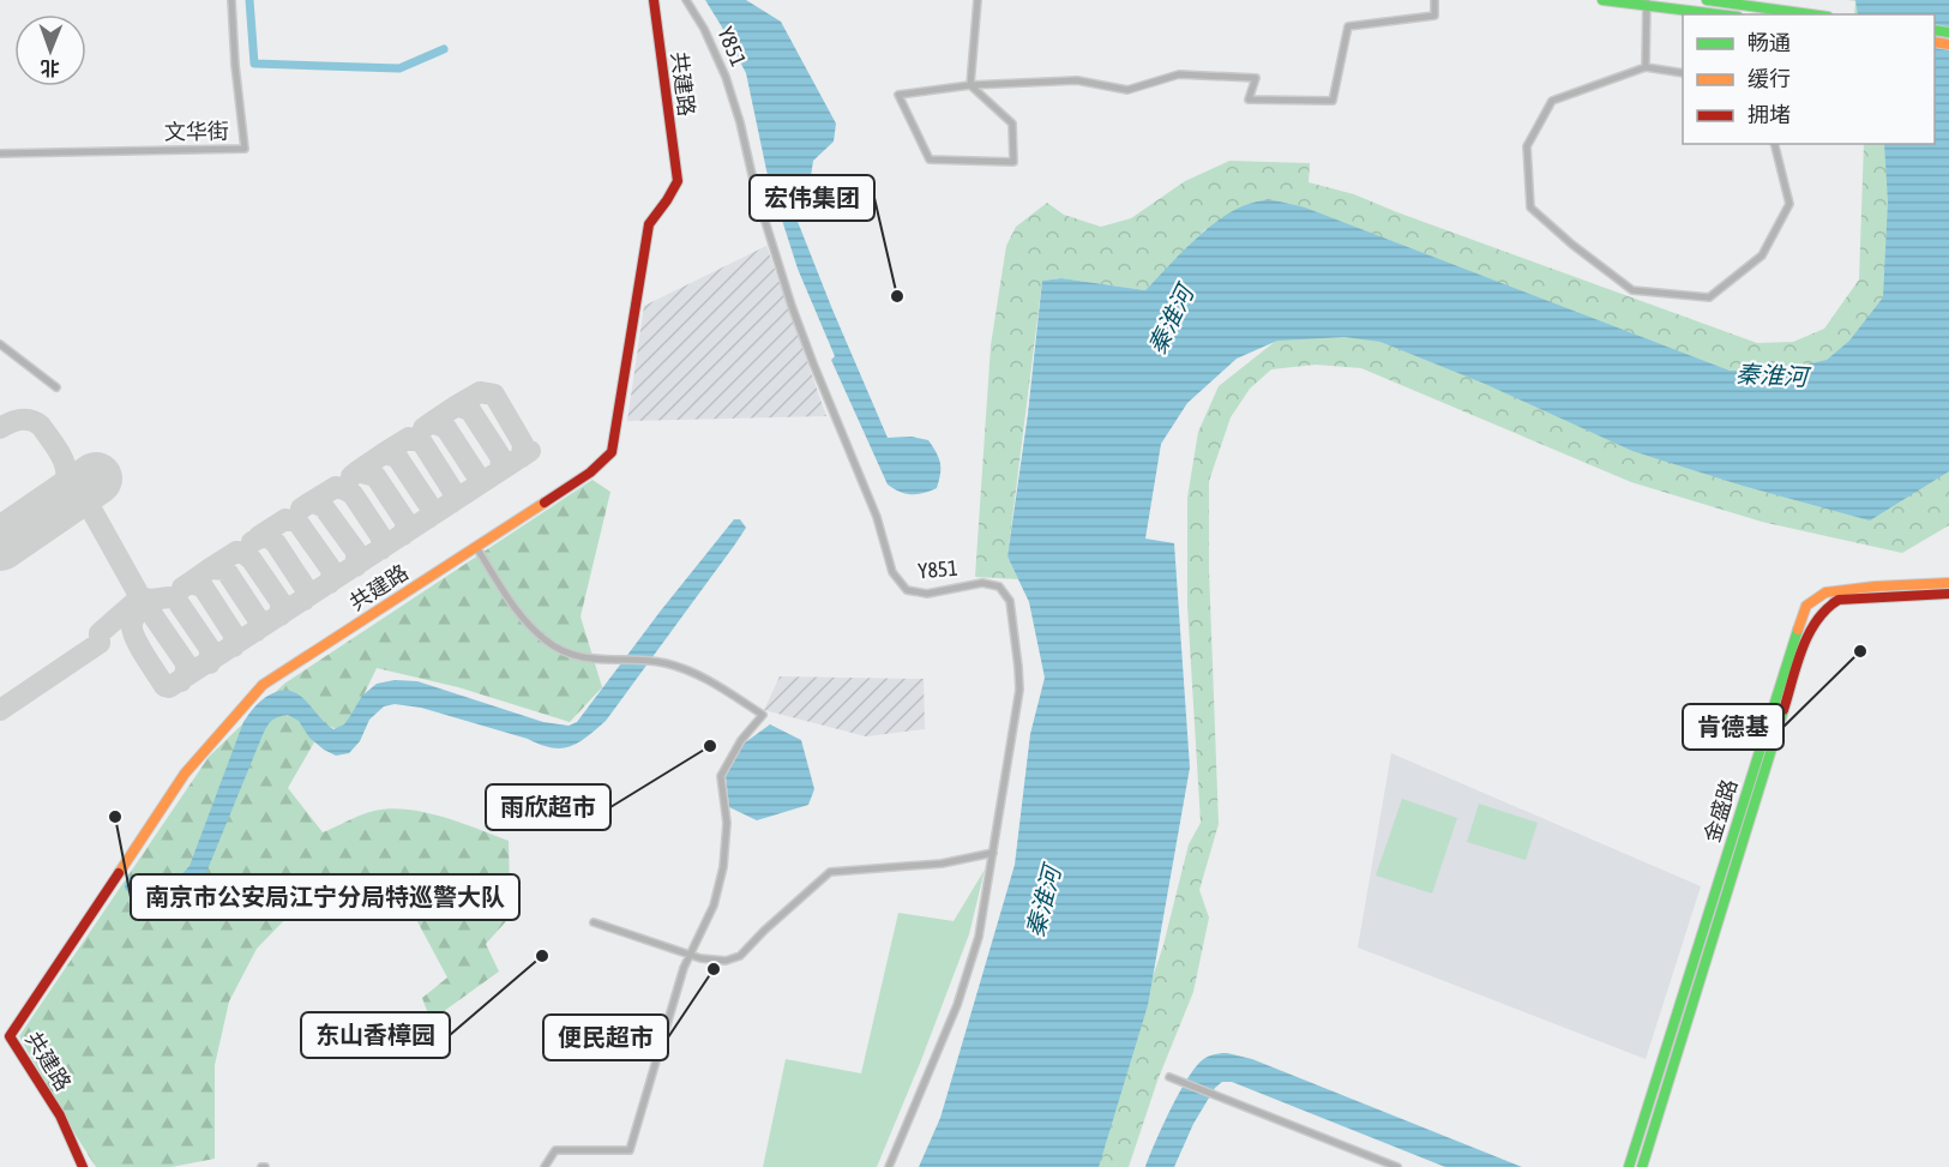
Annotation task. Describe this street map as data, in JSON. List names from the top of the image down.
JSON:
{
  "streets": {
    "street": [
      "Y851",
      "共建路",
      "文华街",
      "金盛路"
    ]
  },
  "water": ["秦淮河"],
  "places": [
    "宏伟集团",
    "肯德基",
    "雨欣超市",
    "南京市公安局江宁分局特巡警大队",
    "东山香樟园",
    "便民超市"
  ],
  "legend": ["畅通", "缓行", "拥堵"],
  "north": "bottom"
}
